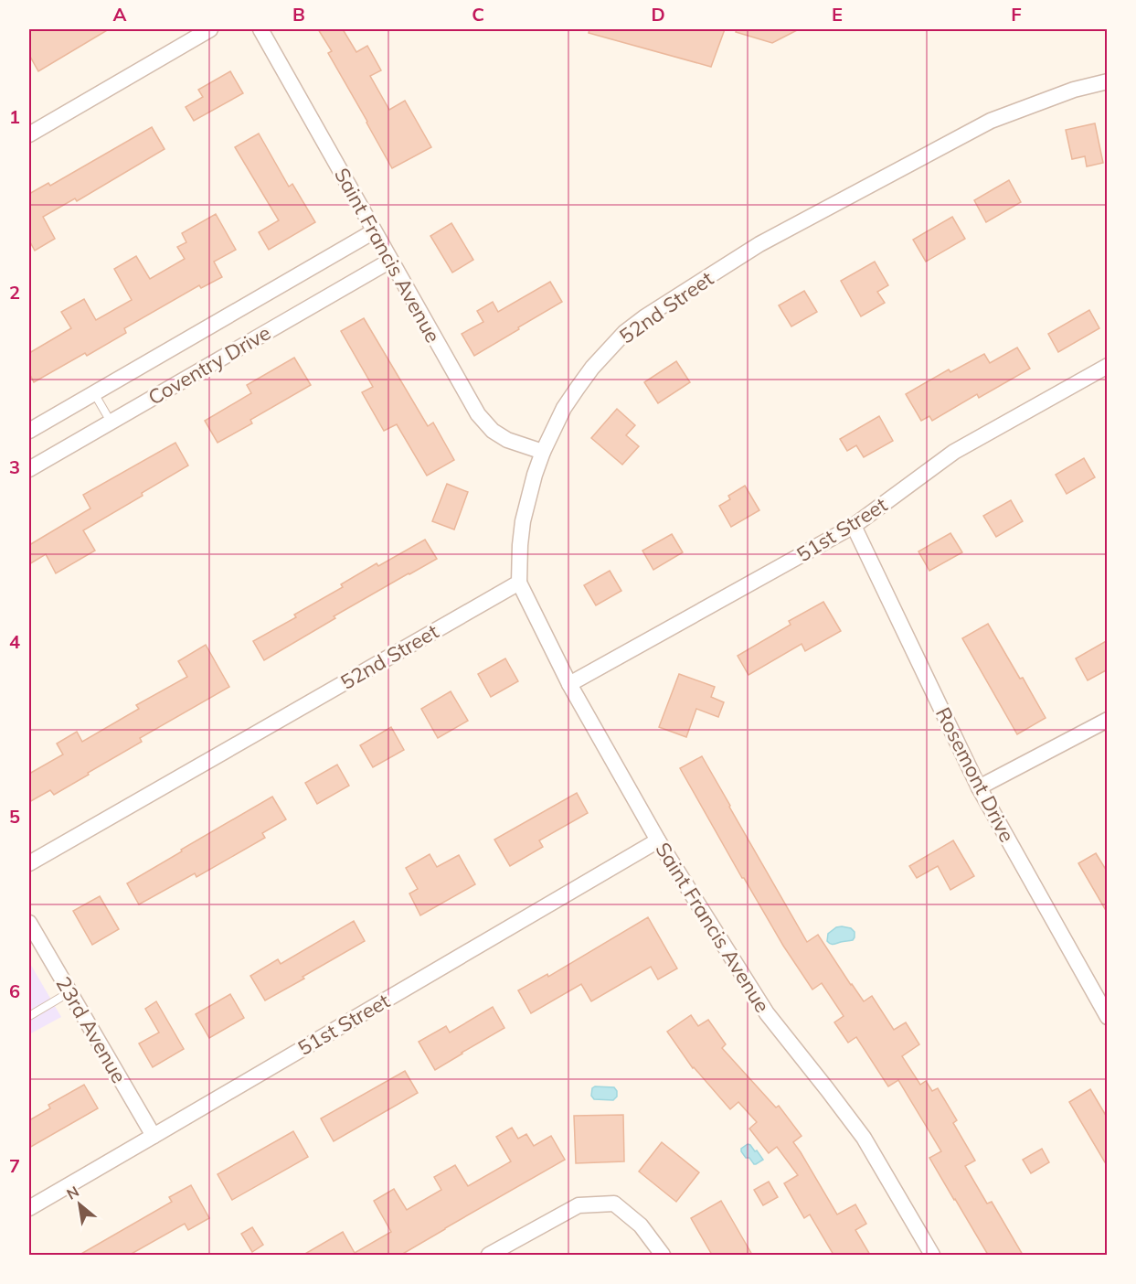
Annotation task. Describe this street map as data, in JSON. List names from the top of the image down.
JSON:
{
  "streets": {
    "street": [
      "Saint Francis Avenue",
      "52nd Street",
      "Coventry Drive",
      "51st Street",
      "Rosemont Drive",
      "23rd Avenue"
    ]
  },
  "crossings": [
    ["Saint Francis Avenue", "52nd Street"],
    ["Saint Francis Avenue", "Coventry Drive"],
    ["Saint Francis Avenue", "51st Street"],
    ["51st Street", "Rosemont Drive"],
    ["51st Street", "23rd Avenue"]
  ],
  "north": "top left",
  "grid": {
    "columns": [
      "A",
      "B",
      "C",
      "D",
      "E",
      "F"
    ],
    "rows": [
      "1",
      "2",
      "3",
      "4",
      "5",
      "6",
      "7"
    ]
  }
}
